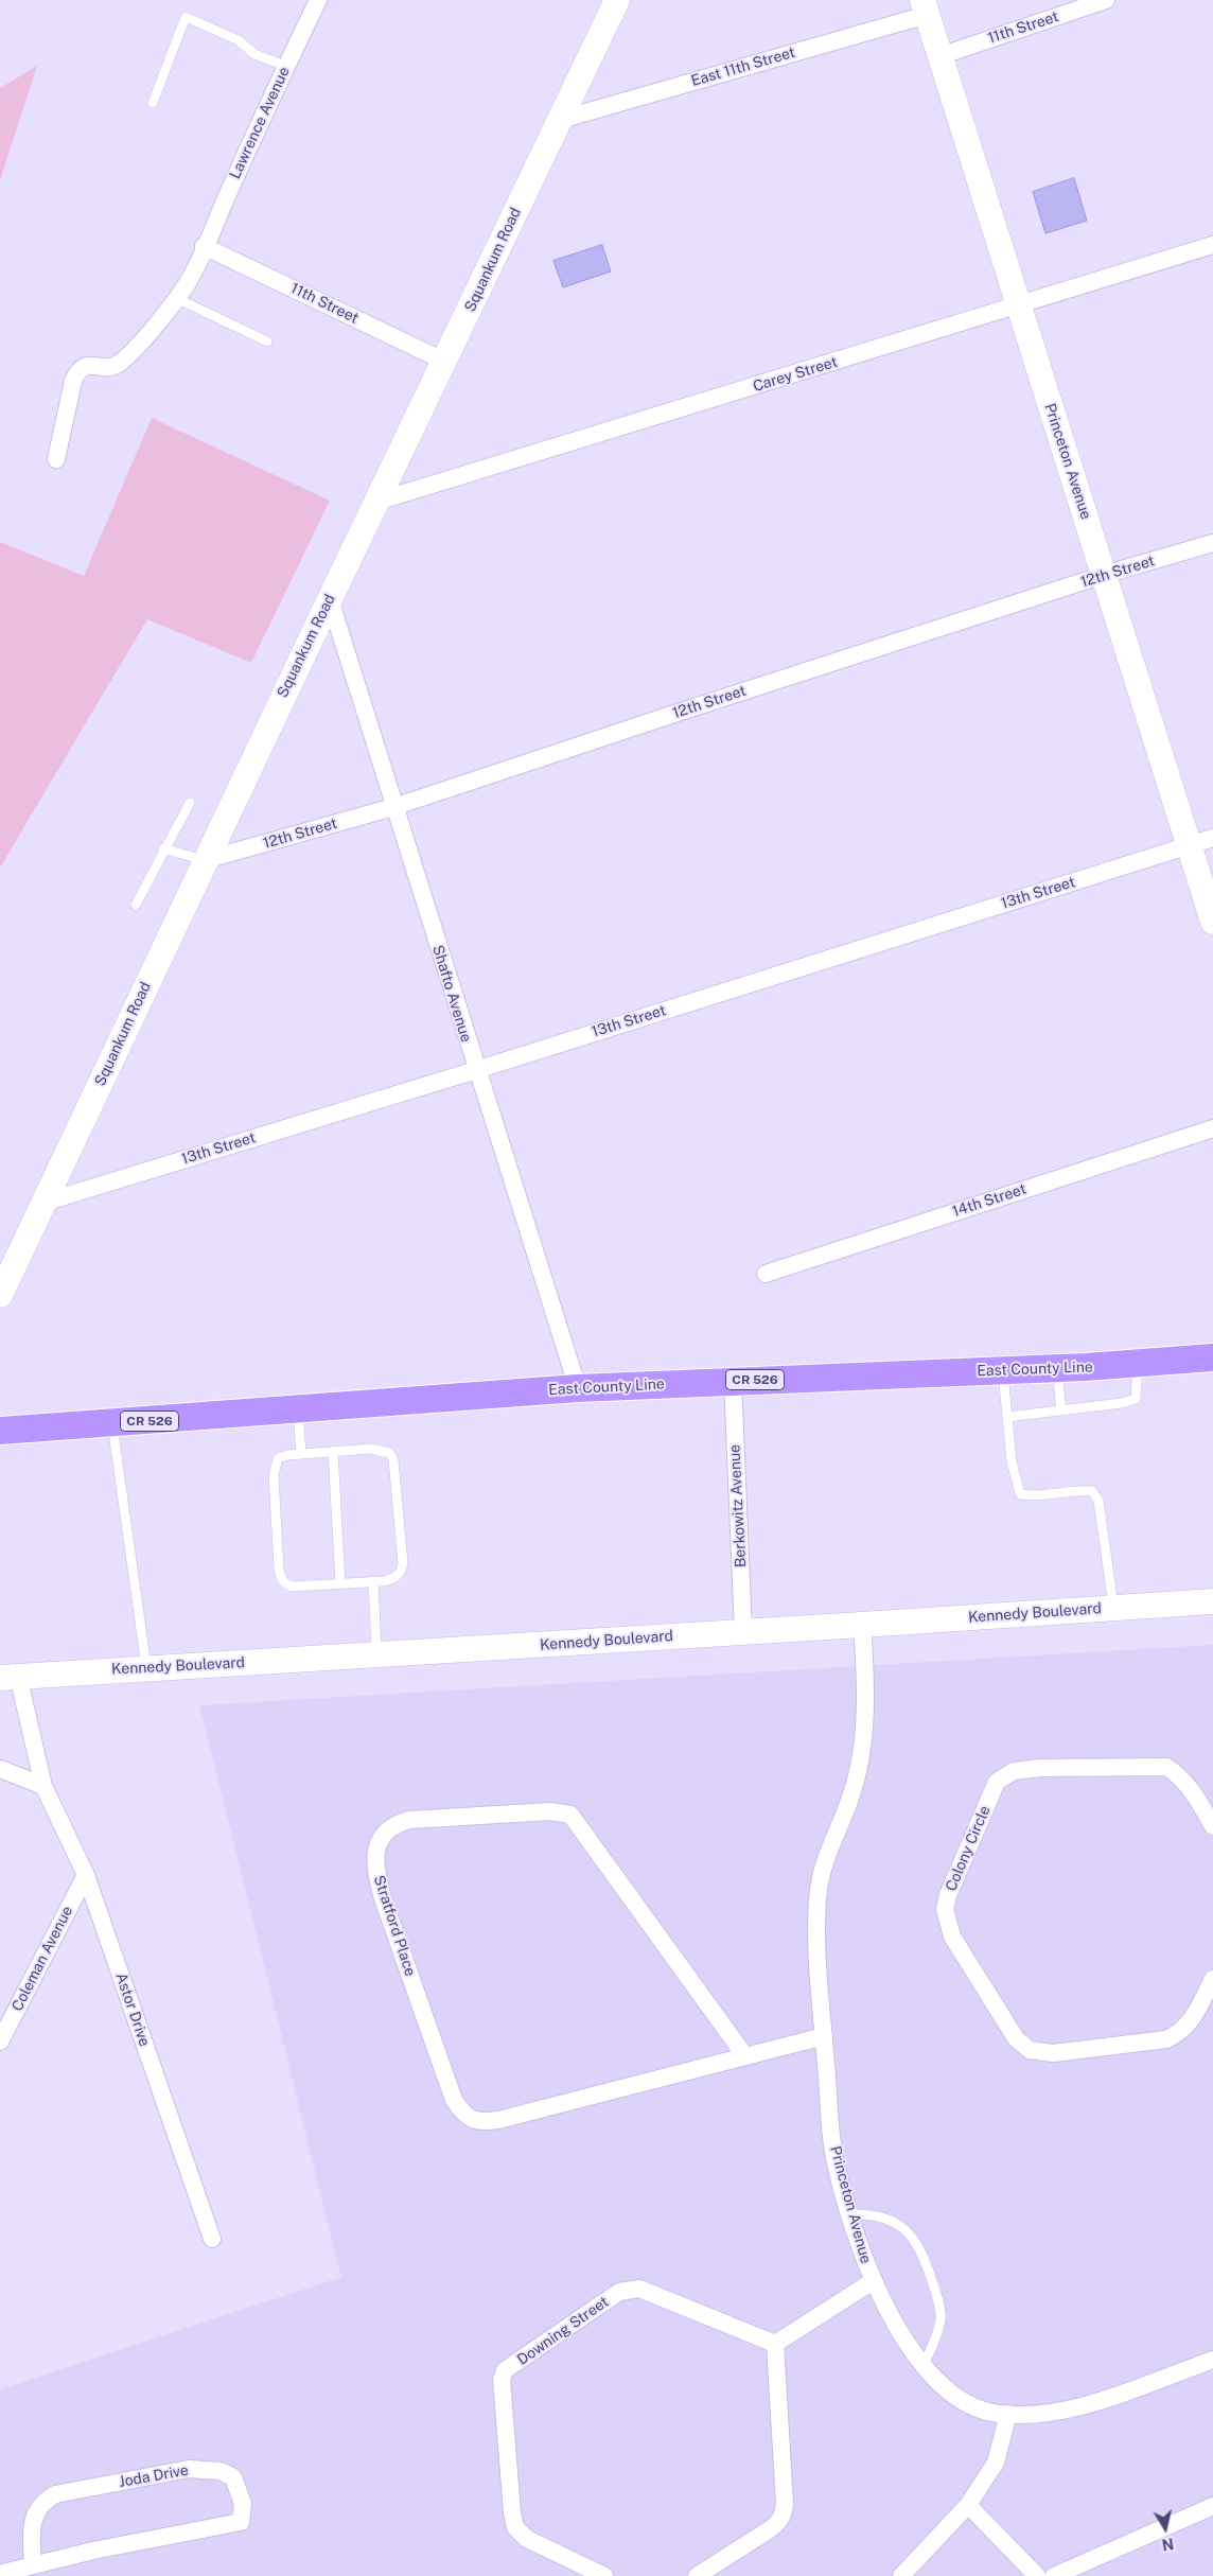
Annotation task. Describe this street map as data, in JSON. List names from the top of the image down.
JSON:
{
  "streets": {
    "main road": ["East County Line", "CR 526"],
    "street": [
      "11th Street",
      "East 11th Street",
      "Lawrence Avenue",
      "Squankum Road",
      "Carey Street",
      "Princeton Avenue",
      "12th Street",
      "13th Street",
      "Shafto Avenue",
      "14th Street",
      "Berkowitz Avenue",
      "Kennedy Boulevard",
      "Colony Circle",
      "Stratford Place",
      "Coleman Avenue",
      "Astor Drive",
      "Downing Street",
      "Joda Drive"
    ]
  },
  "crossings": [
    ["11th Street", "Lawrence Avenue"],
    ["11th Street", "Squankum Road"],
    ["11th Street", "Princeton Avenue"],
    ["East 11th Street", "Squankum Road"],
    ["East 11th Street", "Princeton Avenue"],
    ["Squankum Road", "Carey Street"],
    ["Squankum Road", "12th Street"],
    ["Squankum Road", "13th Street"],
    ["Squankum Road", "Shafto Avenue"],
    ["Carey Street", "Princeton Avenue"],
    ["Princeton Avenue", "12th Street"],
    ["Princeton Avenue", "13th Street"],
    ["Princeton Avenue", "Kennedy Boulevard"],
    ["Princeton Avenue", "Stratford Place"],
    ["12th Street", "Shafto Avenue"],
    ["13th Street", "Shafto Avenue"],
    ["Shafto Avenue", "East County Line"],
    ["East County Line", "Berkowitz Avenue"],
    ["Berkowitz Avenue", "Kennedy Boulevard"],
    ["Kennedy Boulevard", "Astor Drive"],
    ["Coleman Avenue", "Astor Drive"]
  ],
  "north": "bottom"
}
